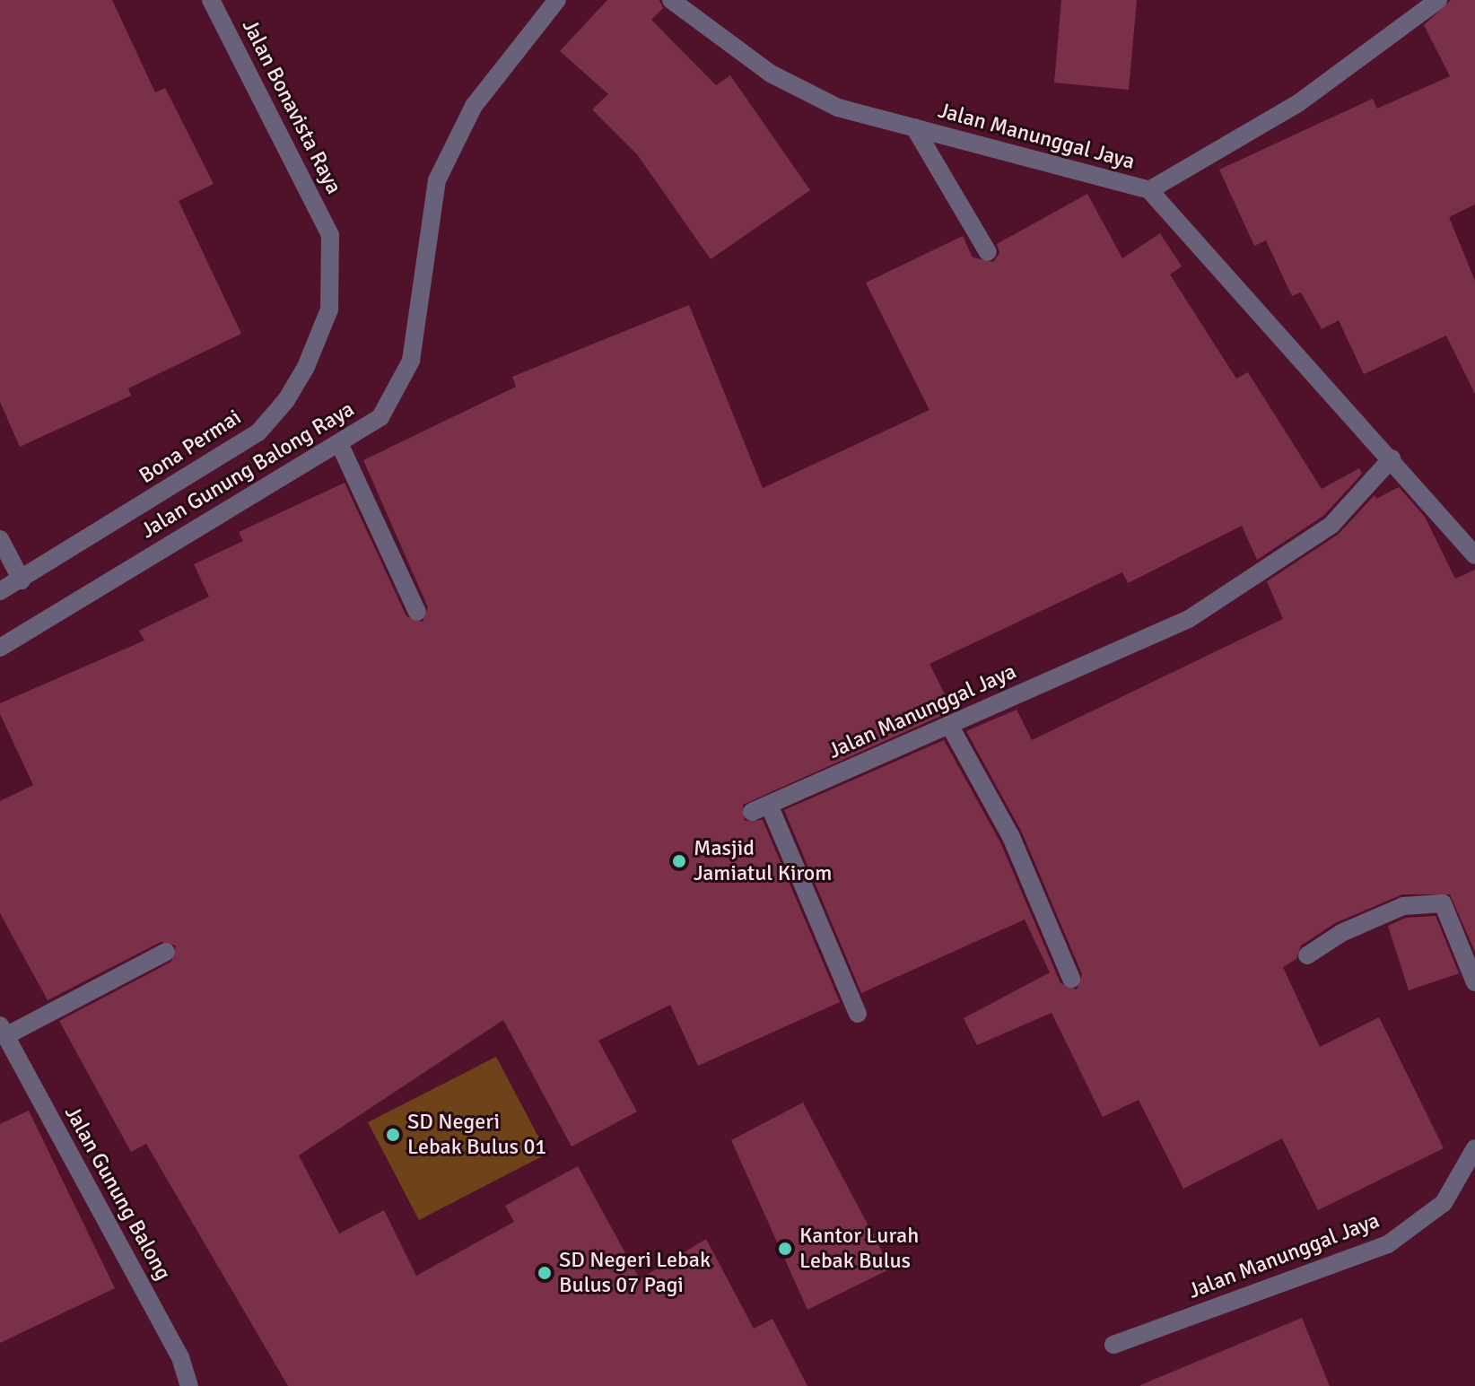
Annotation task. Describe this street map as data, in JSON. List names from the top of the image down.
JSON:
{
  "streets": {
    "street": [
      "Jalan Bonavista Raya",
      "Jalan Manunggal Jaya",
      "Bona Permai",
      "Jalan Gunung Balong Raya",
      "Jalan Gunung Balong"
    ]
  },
  "crossings": [
    ["Jalan Bonavista Raya", "Bona Permai"]
  ],
  "places": [
    "Masjid Jamiatul Kirom",
    "SD Negeri Lebak Bulus 01",
    "Kantor Lurah Lebak Bulus",
    "SD Negeri Lebak Bulus 07 Pagi"
  ]
}
